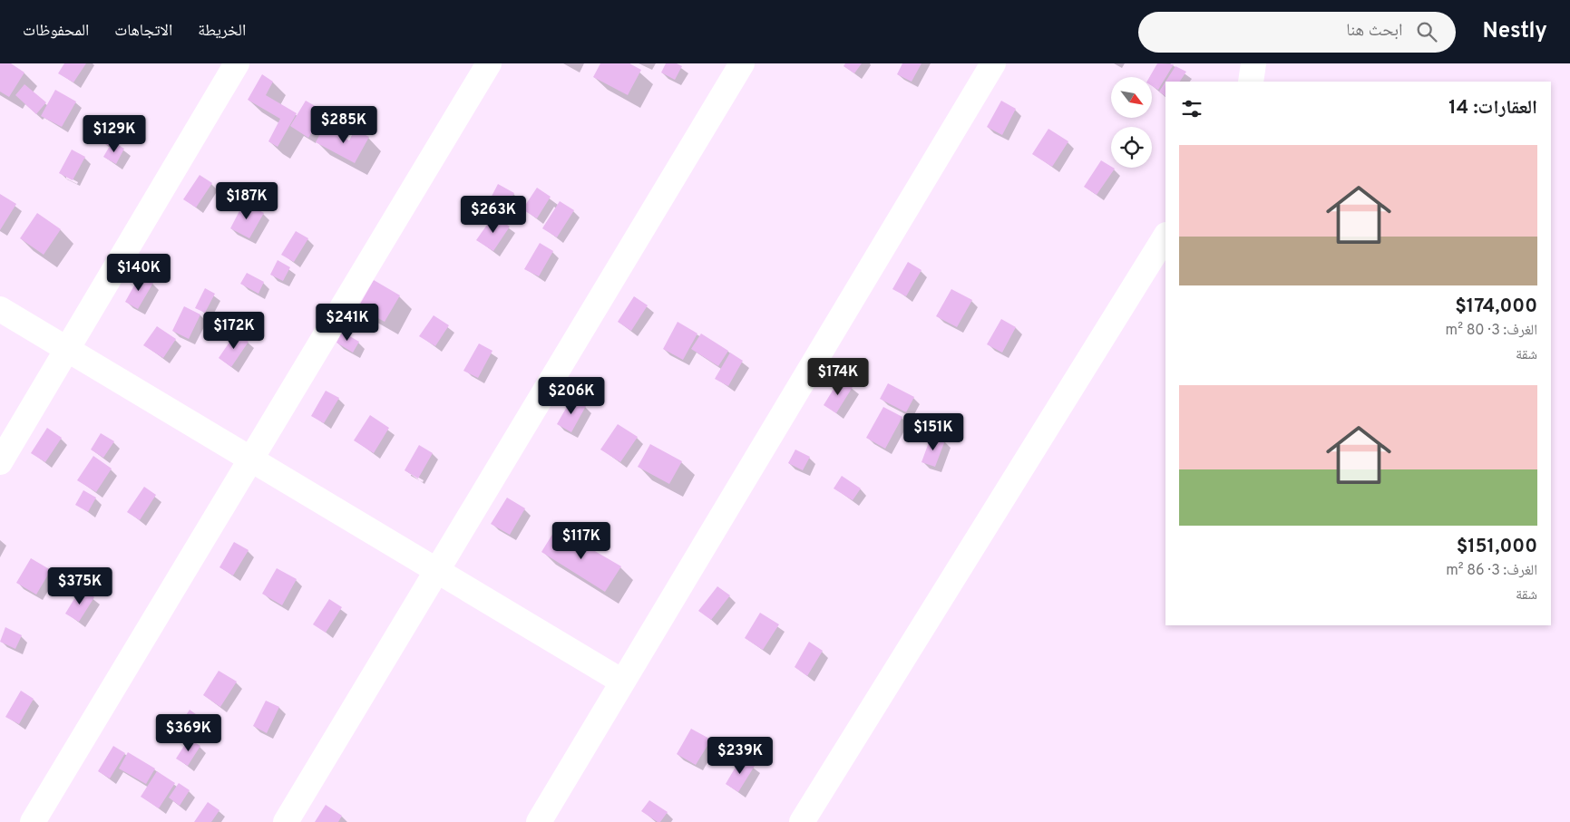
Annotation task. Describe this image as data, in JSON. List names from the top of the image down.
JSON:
{
  "north": "bottom right",
  "page": {
    "header": "Nestly",
    "search": "ابحث هنا",
    "nav": ["الخريطة", "الاتجاهات", "المحفوظات"],
    "heading": "العقارات: 14",
    "price": [
      "$285K",
      "$129K",
      "$187K",
      "$263K",
      "$140K",
      "$241K",
      "$172K",
      "$174K",
      "$206K",
      "$151K",
      "$117K",
      "$375K",
      "$369K",
      "$239K"
    ],
    "list": [
      {
        "name": "$174,000",
        "note": "الغرف: 3 · 80 m² · شقة"
      },
      {
        "name": "$151,000",
        "note": "الغرف: 3 · 86 m² · شقة"
      }
    ]
  }
}
